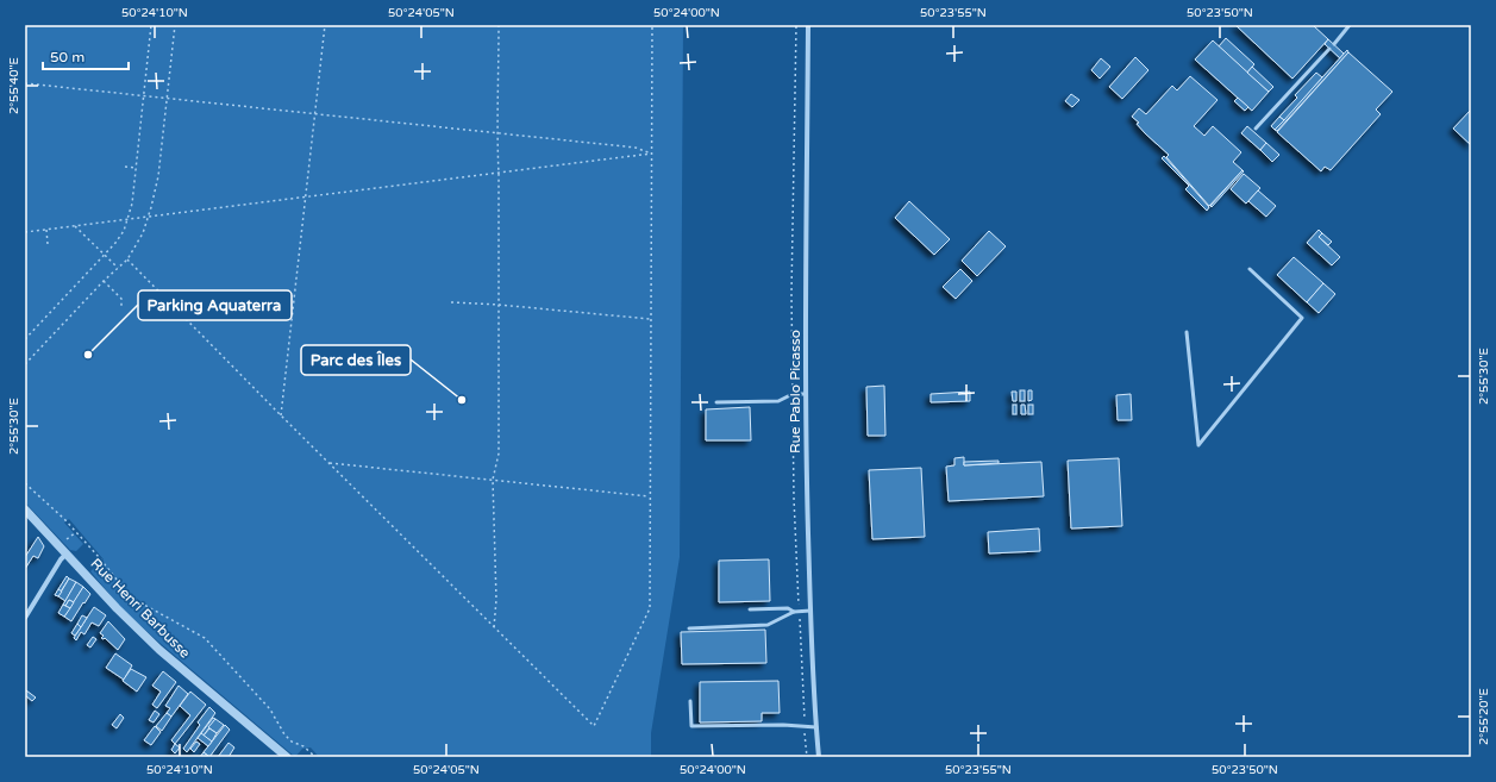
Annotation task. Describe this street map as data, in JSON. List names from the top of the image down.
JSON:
{
  "streets": {
    "street": ["Rue Pablo Picasso", "Rue Henri Barbusse"]
  },
  "places": ["Parking Aquaterra", "Parc des Îles"],
  "scale_bar": "50 m",
  "coordinates": [
    "50°24'10\"N",
    "50°24'05\"N",
    "50°24'00\"N",
    "50°23'55\"N",
    "50°23'50\"N",
    "2°55'40\"E",
    "2°55'30\"E",
    "2°55'20\"E"
  ]
}
